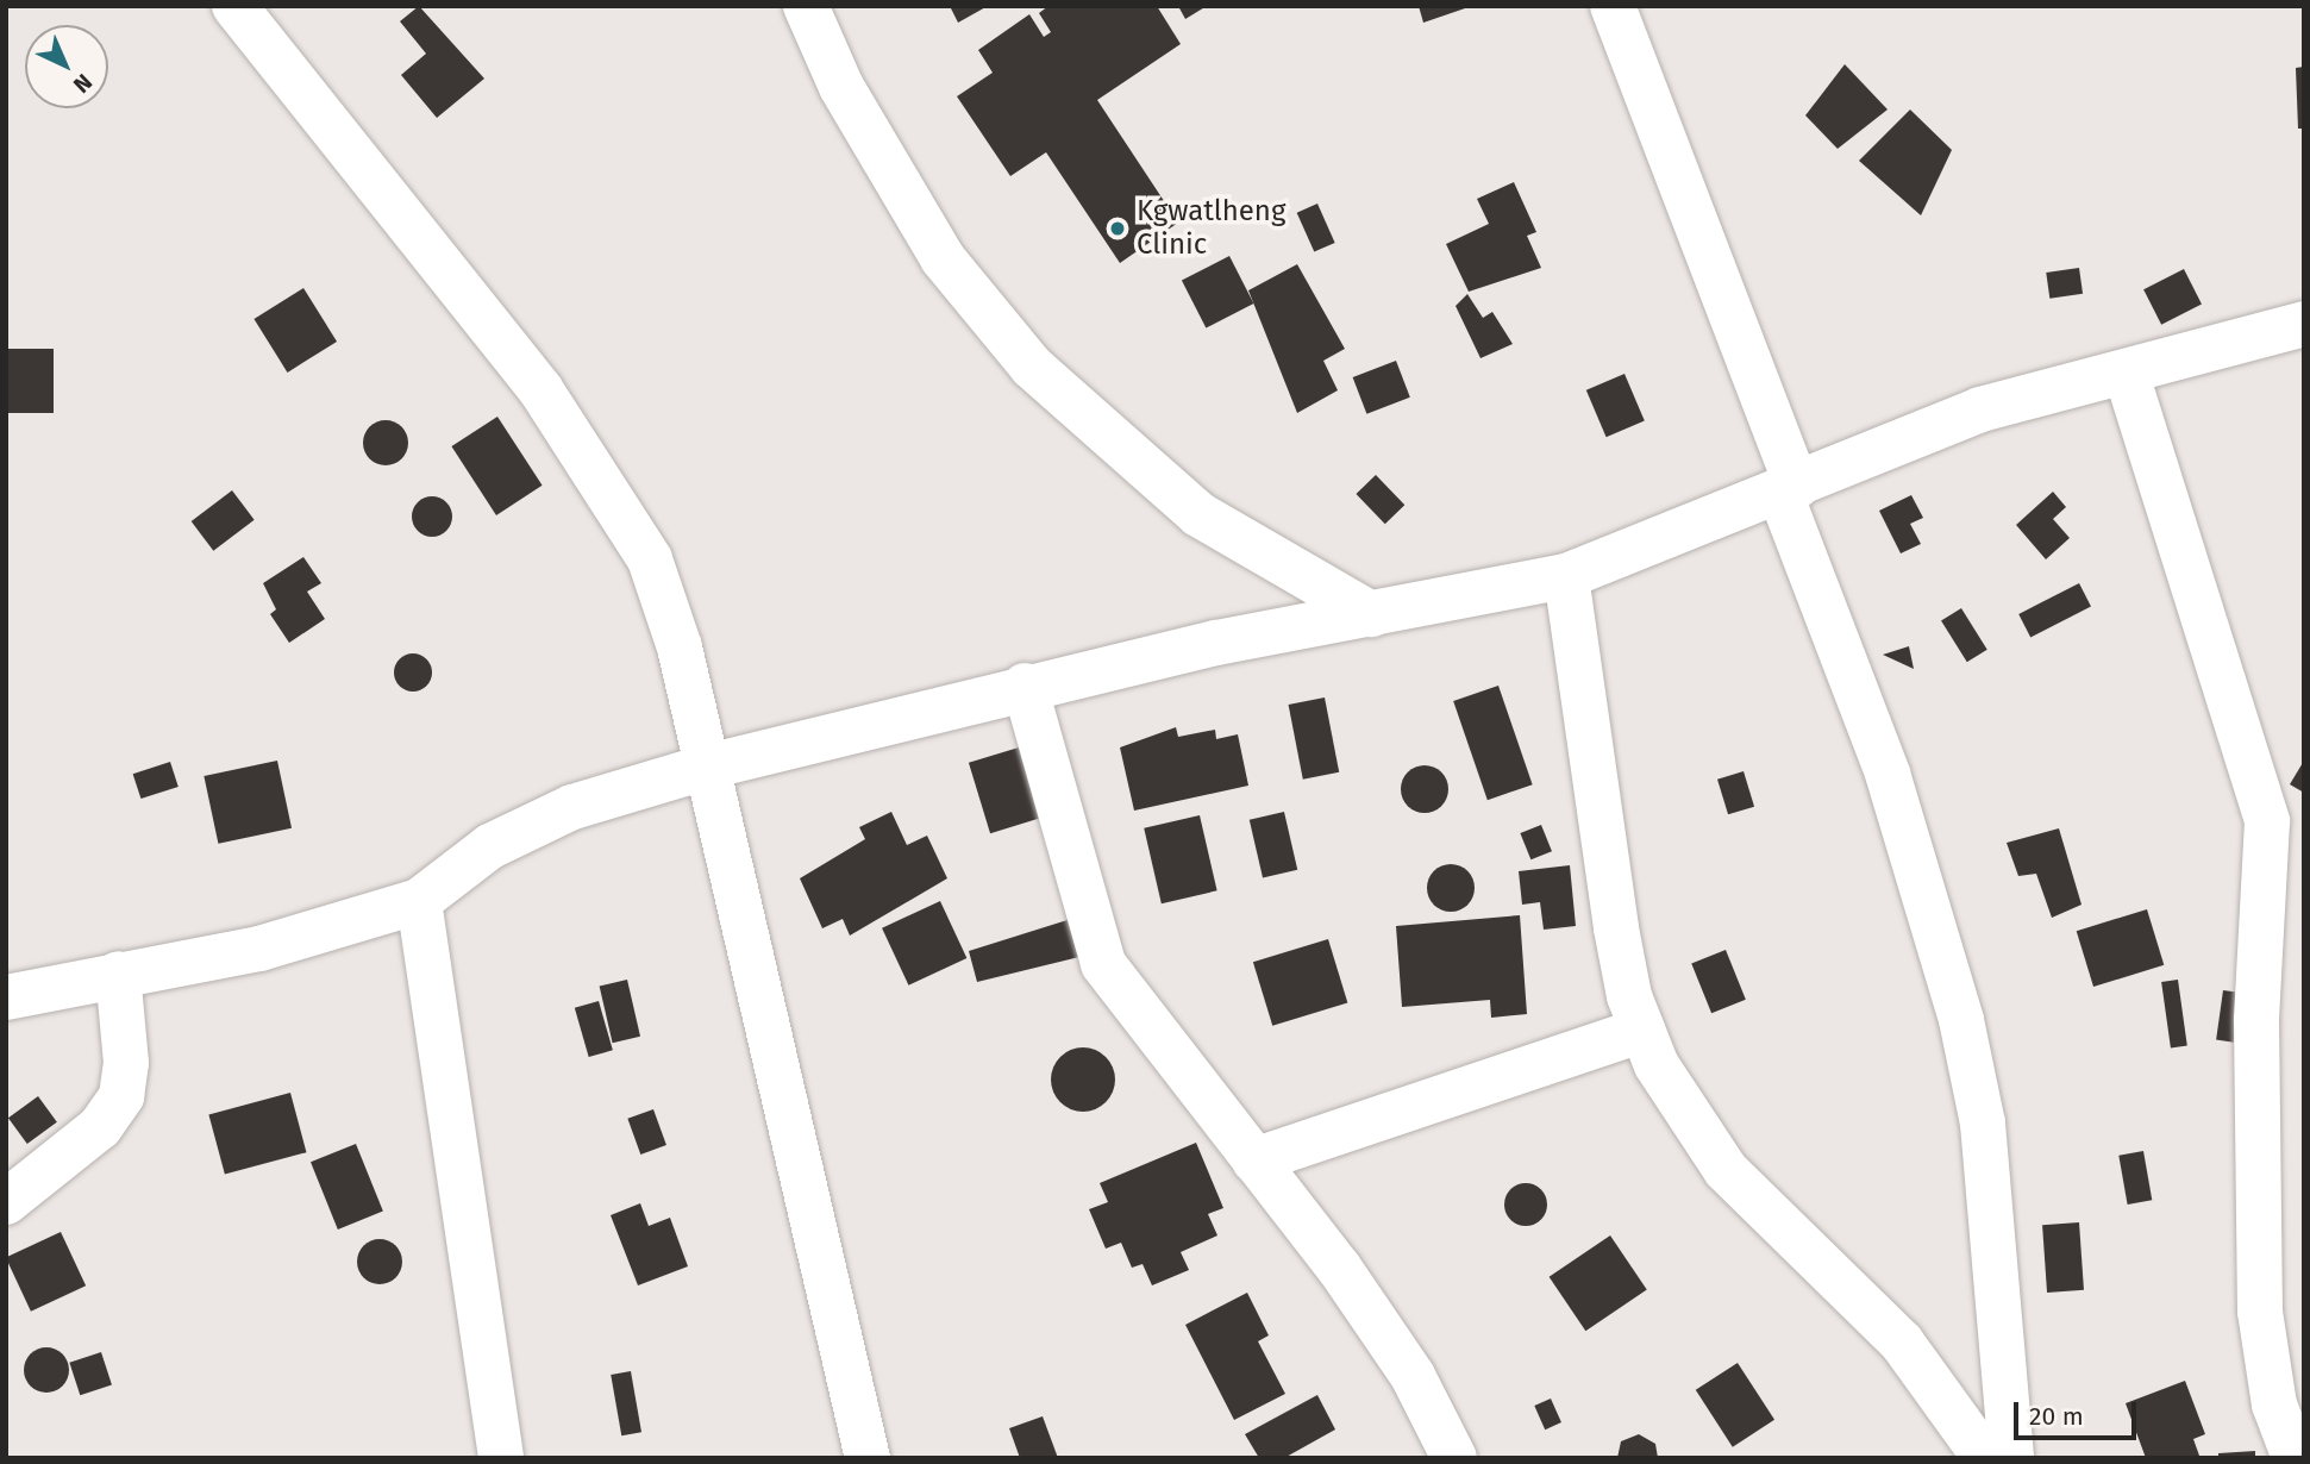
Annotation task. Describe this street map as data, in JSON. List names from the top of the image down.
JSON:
{
  "places": ["Kgwatlheng Clinic"],
  "scale_bar": "20 m",
  "north": "bottom right"
}
